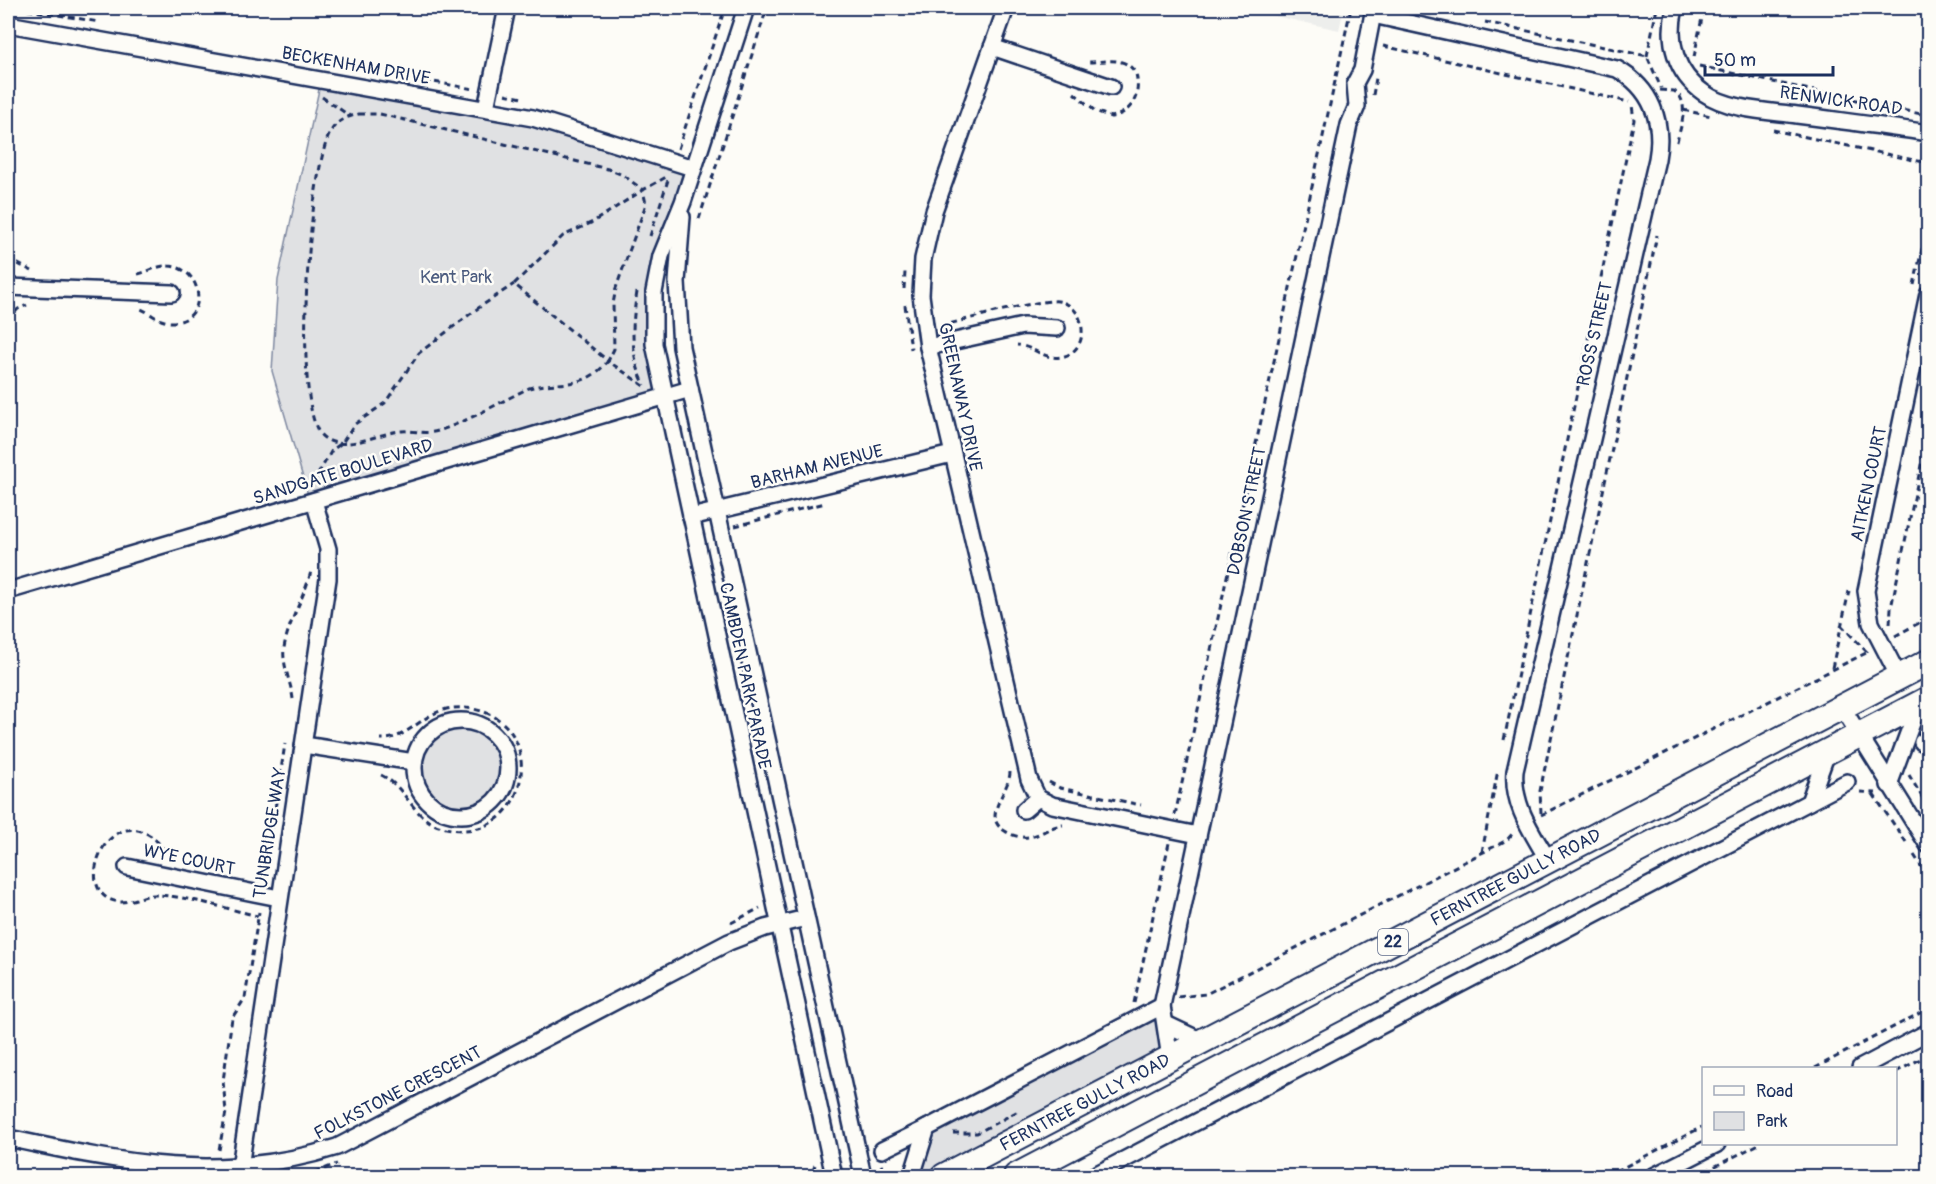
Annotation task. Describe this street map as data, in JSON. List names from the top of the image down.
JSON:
{
  "streets": {
    "main road": ["FERNTREE GULLY ROAD", "22"],
    "street": [
      "BECKENHAM DRIVE",
      "RENWICK ROAD",
      "ROSS STREET",
      "GREENAWAY DRIVE",
      "BARHAM AVENUE",
      "SANDGATE BOULEVARD",
      "AITKEN COURT",
      "DOBSON STREET",
      "CAMBDEN PARK PARADE",
      "TUNBRIDGE WAY",
      "WYE COURT",
      "FOLKSTONE CRESCENT"
    ]
  },
  "crossings": [
    ["BECKENHAM DRIVE", "CAMBDEN PARK PARADE"],
    ["ROSS STREET", "DOBSON STREET"],
    ["ROSS STREET", "FERNTREE GULLY ROAD"],
    ["GREENAWAY DRIVE", "BARHAM AVENUE"],
    ["BARHAM AVENUE", "CAMBDEN PARK PARADE"],
    ["SANDGATE BOULEVARD", "CAMBDEN PARK PARADE"],
    ["SANDGATE BOULEVARD", "TUNBRIDGE WAY"],
    ["AITKEN COURT", "FERNTREE GULLY ROAD"],
    ["DOBSON STREET", "FERNTREE GULLY ROAD"],
    ["CAMBDEN PARK PARADE", "FOLKSTONE CRESCENT"],
    ["TUNBRIDGE WAY", "WYE COURT"],
    ["TUNBRIDGE WAY", "FOLKSTONE CRESCENT"]
  ],
  "parks": ["Kent Park"],
  "legend": ["Road", "Park"],
  "scale_bar": "50 m"
}
